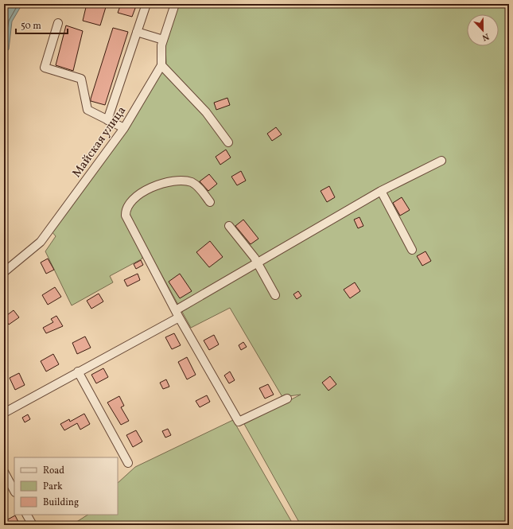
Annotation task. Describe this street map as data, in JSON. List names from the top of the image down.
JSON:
{
  "streets": {
    "street": ["Майская улица"]
  },
  "legend": ["Road", "Park", "Building"],
  "scale_bar": "50 m",
  "north": "bottom"
}
